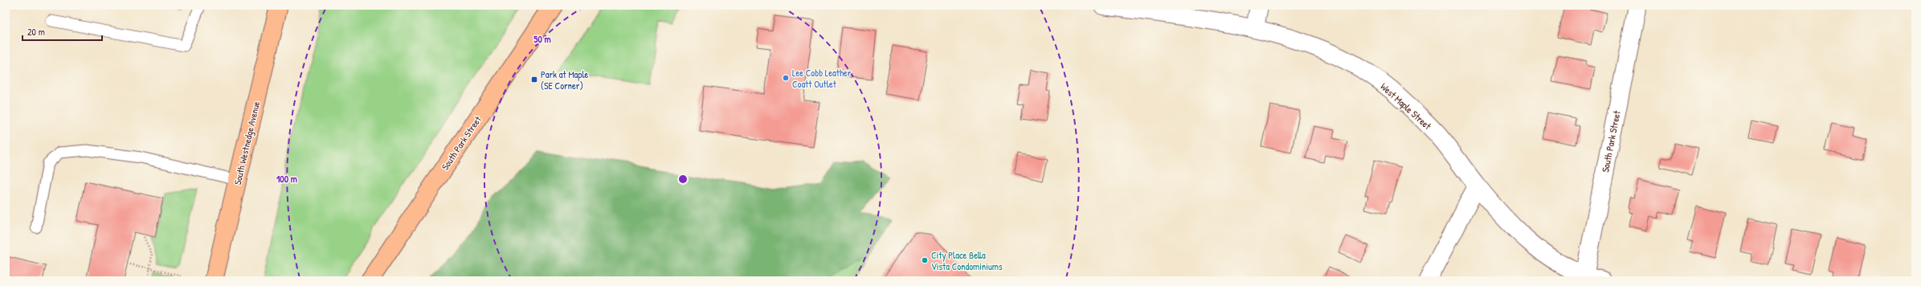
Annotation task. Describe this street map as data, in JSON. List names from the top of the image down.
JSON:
{
  "streets": {
    "main road": ["South Park Street", "South Westnedge Avenue"],
    "street": ["West Maple Street"]
  },
  "crossings": [
    ["West Maple Street", "South Park Street"]
  ],
  "places": {
    "other": ["Lee Cobb Leather Coatt Outlet", "City Place Bella Vista Condominiums"],
    "transit": ["Park at Maple (SE Corner)"]
  },
  "scale_bar": "20 m",
  "rings": ["50 m", "100 m"]
}
